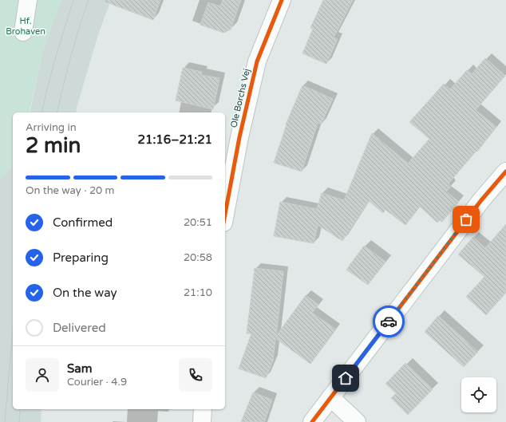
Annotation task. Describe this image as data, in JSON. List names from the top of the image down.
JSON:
{
  "streets": {
    "street": ["Ole Borchs Vej"]
  },
  "parks": ["Hf. Brohaven"],
  "page": {
    "heading": ["2 min", "Arriving in", "21:16–21:21"],
    "panel": ["Sam", "Courier · 4.9"],
    "bar": "On the way · 20 m",
    "list": [
      ["Confirmed", "20:51"],
      ["Preparing", "20:58"],
      ["On the way", "21:10"],
      "Delivered"
    ]
  }
}
